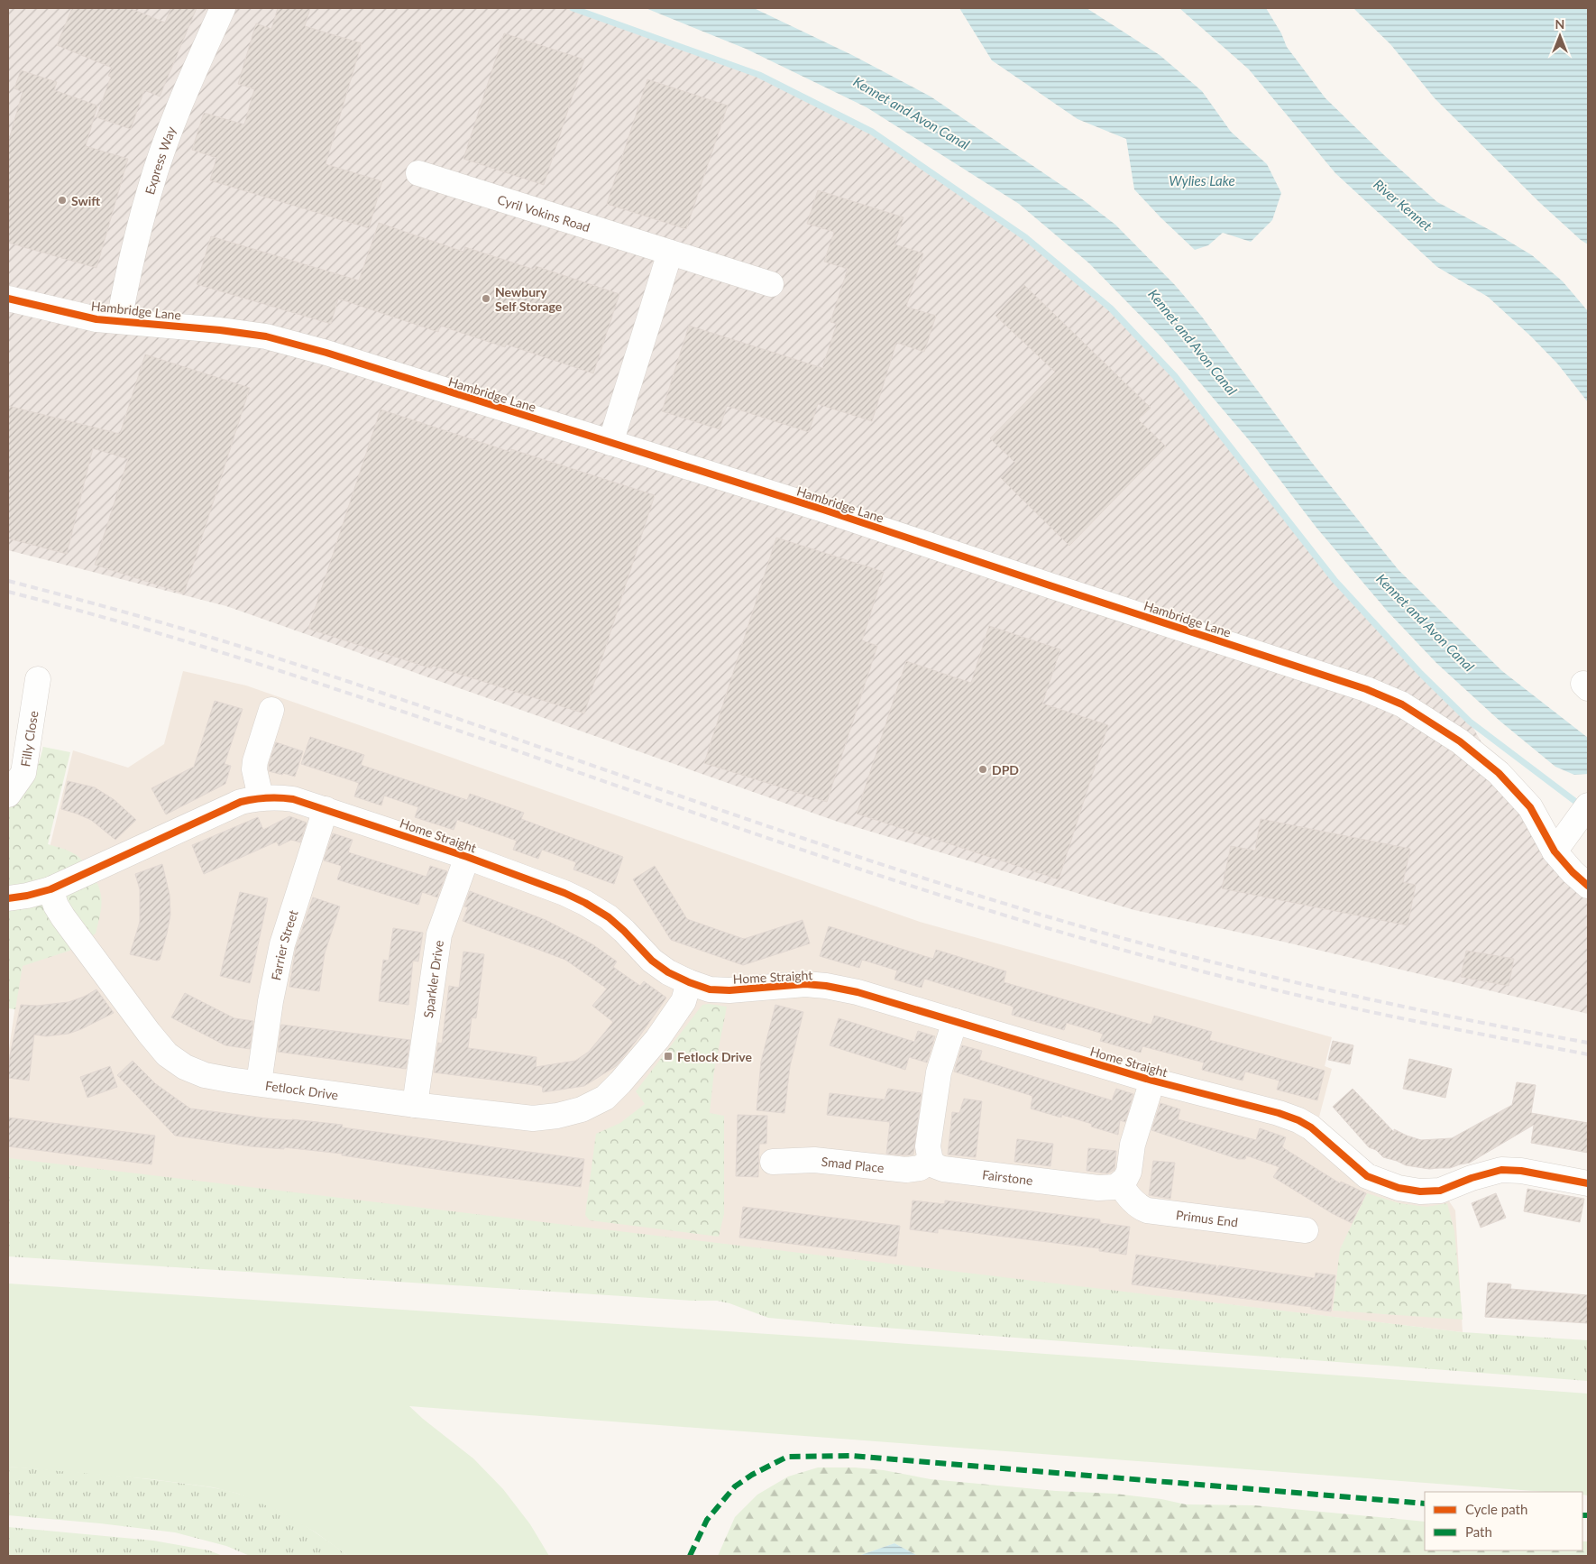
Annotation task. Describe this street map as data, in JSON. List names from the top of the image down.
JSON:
{
  "streets": {
    "street": [
      "Express Way",
      "Cyril Vokins Road",
      "Hambridge Lane",
      "Filly Close",
      "Home Straight",
      "Farrier Street",
      "Sparkler Drive",
      "Fetlock Drive",
      "Smad Place",
      "Fairstone",
      "Primus End"
    ]
  },
  "crossings": [
    ["Express Way", "Hambridge Lane"],
    ["Home Straight", "Farrier Street"],
    ["Home Straight", "Sparkler Drive"],
    ["Home Straight", "Fetlock Drive"],
    ["Farrier Street", "Fetlock Drive"],
    ["Sparkler Drive", "Fetlock Drive"],
    ["Smad Place", "Fairstone"],
    ["Fairstone", "Primus End"]
  ],
  "water": ["Kennet and Avon Canal", "Wylies Lake", "River Kennet"],
  "places": {
    "other": ["Swift", "Newbury Self Storage", "DPD"],
    "transit": ["Fetlock Drive"]
  },
  "legend": ["Cycle path", "Path"],
  "north": "top"
}
